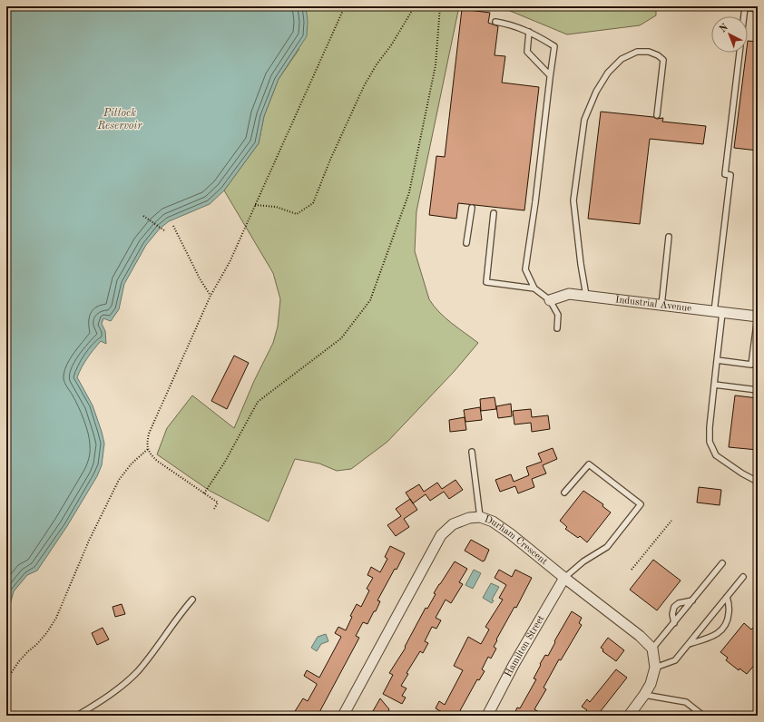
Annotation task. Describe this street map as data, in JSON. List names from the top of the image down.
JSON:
{
  "streets": {
    "street": ["Industrial Avenue", "Durham Crescent", "Hamilton Street"]
  },
  "crossings": [
    ["Durham Crescent", "Hamilton Street"]
  ],
  "water": ["Pittock Reservoir"],
  "north": "top left"
}
